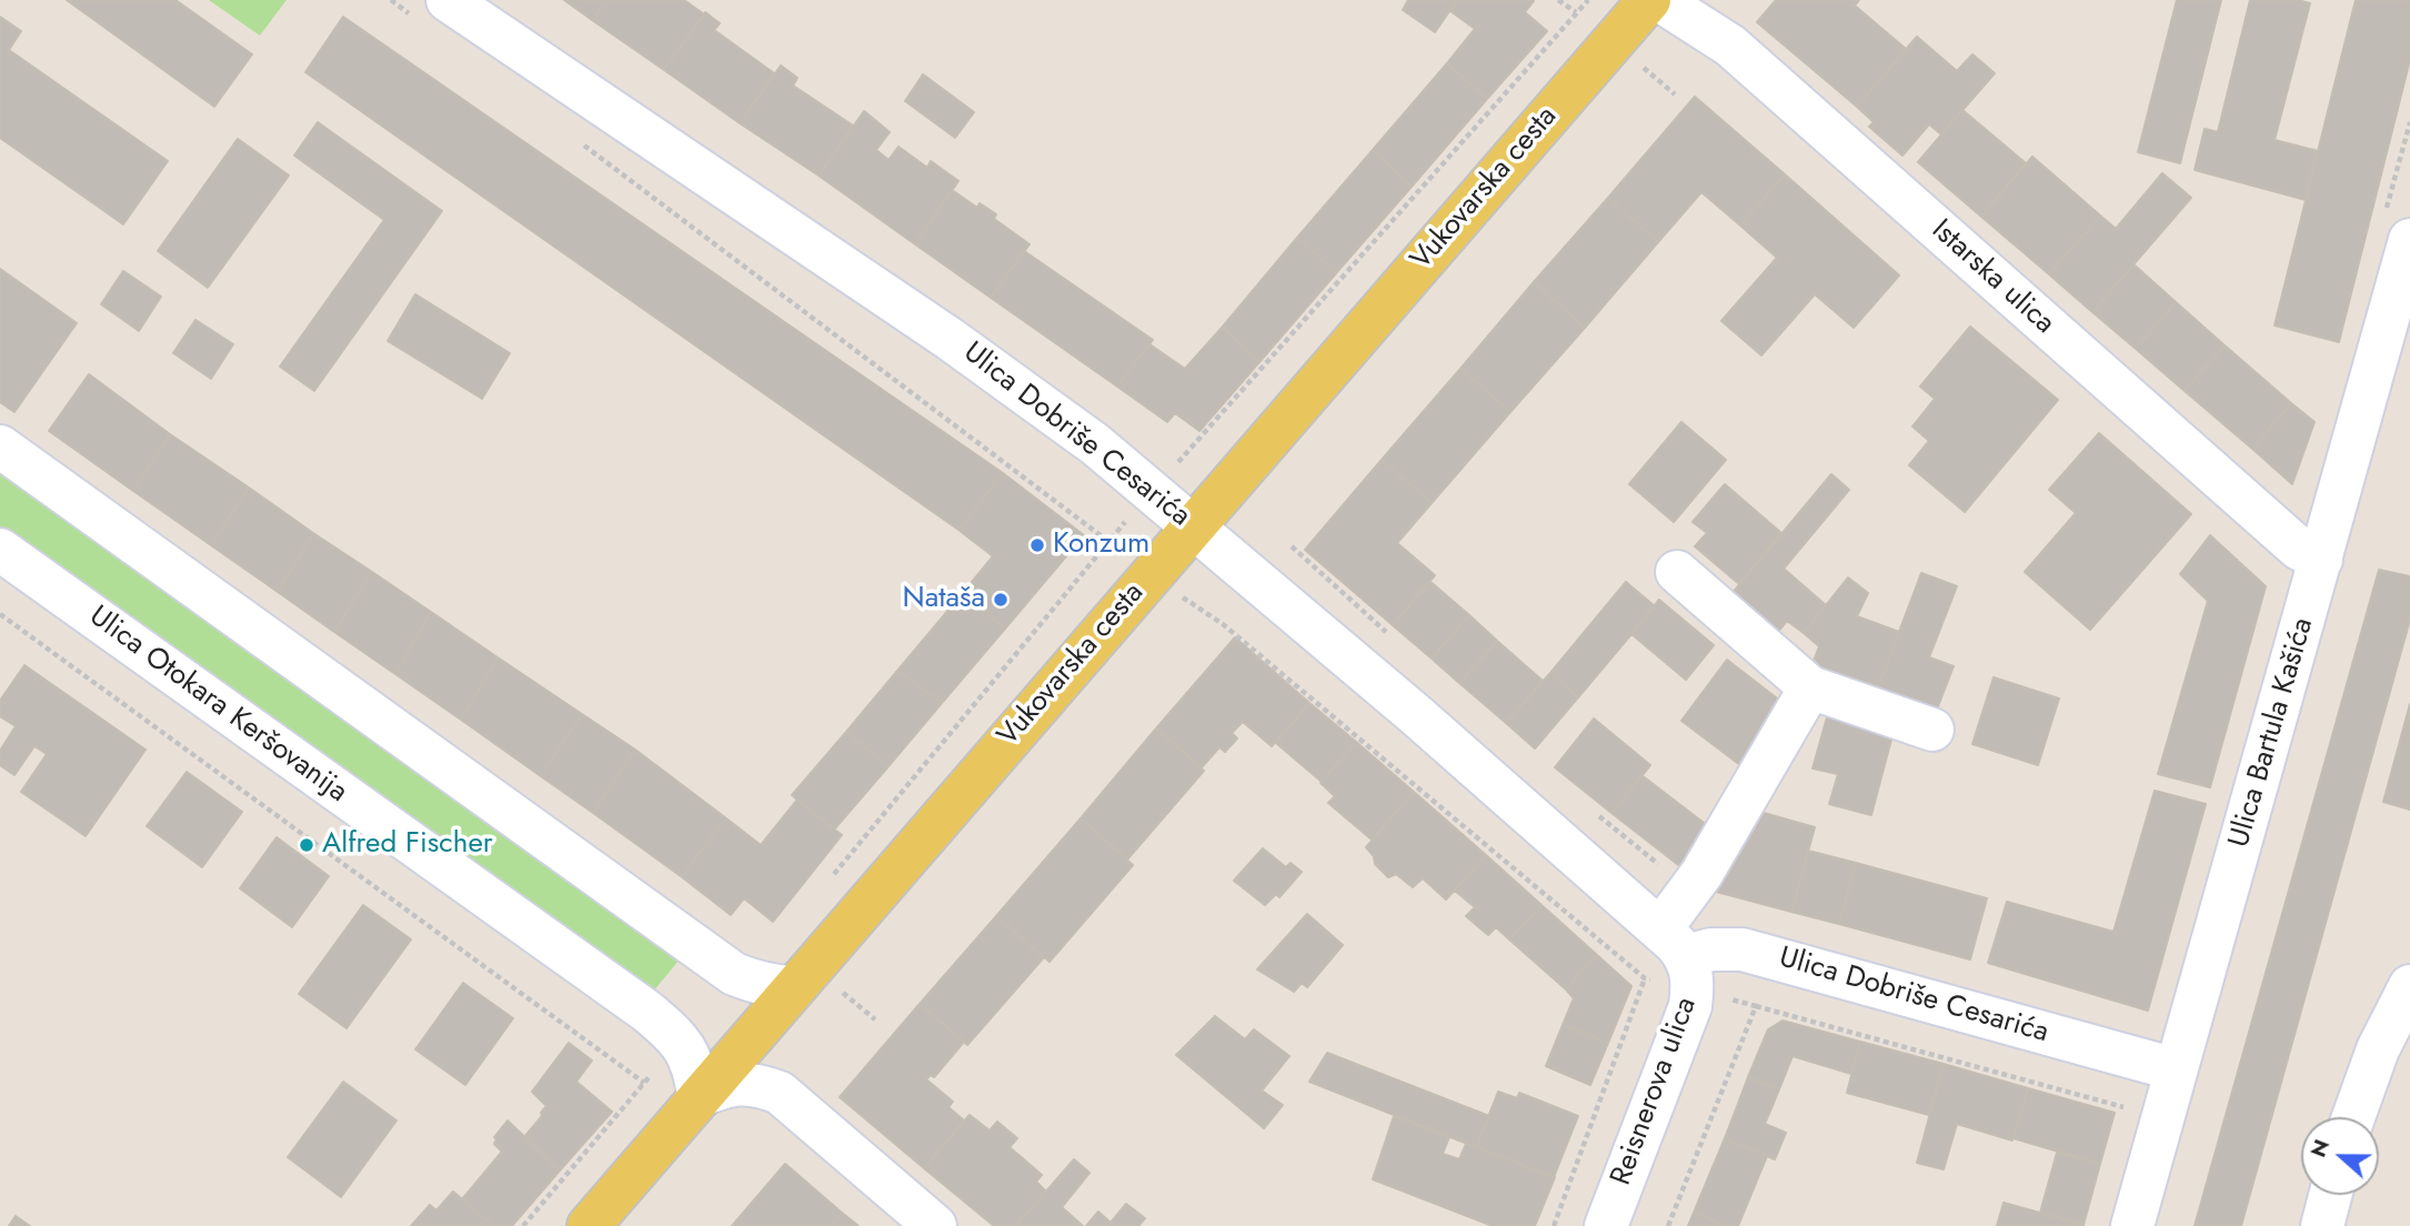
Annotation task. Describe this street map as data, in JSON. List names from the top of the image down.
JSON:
{
  "streets": {
    "main road": ["Vukovarska cesta"],
    "street": [
      "Istarska ulica",
      "Ulica Dobriše Cesarića",
      "Ulica Otokara Keršovanija",
      "Ulica Bartula Kašića",
      "Reisnerova ulica"
    ]
  },
  "crossings": [
    ["Vukovarska cesta", "Ulica Dobriše Cesarića"],
    ["Vukovarska cesta", "Ulica Otokara Keršovanija"],
    ["Istarska ulica", "Ulica Bartula Kašića"],
    ["Ulica Dobriše Cesarića", "Ulica Bartula Kašića"],
    ["Ulica Dobriše Cesarića", "Reisnerova ulica"]
  ],
  "places": ["Konzum", "Nataša", "Alfred Fischer"],
  "north": "left"
}
